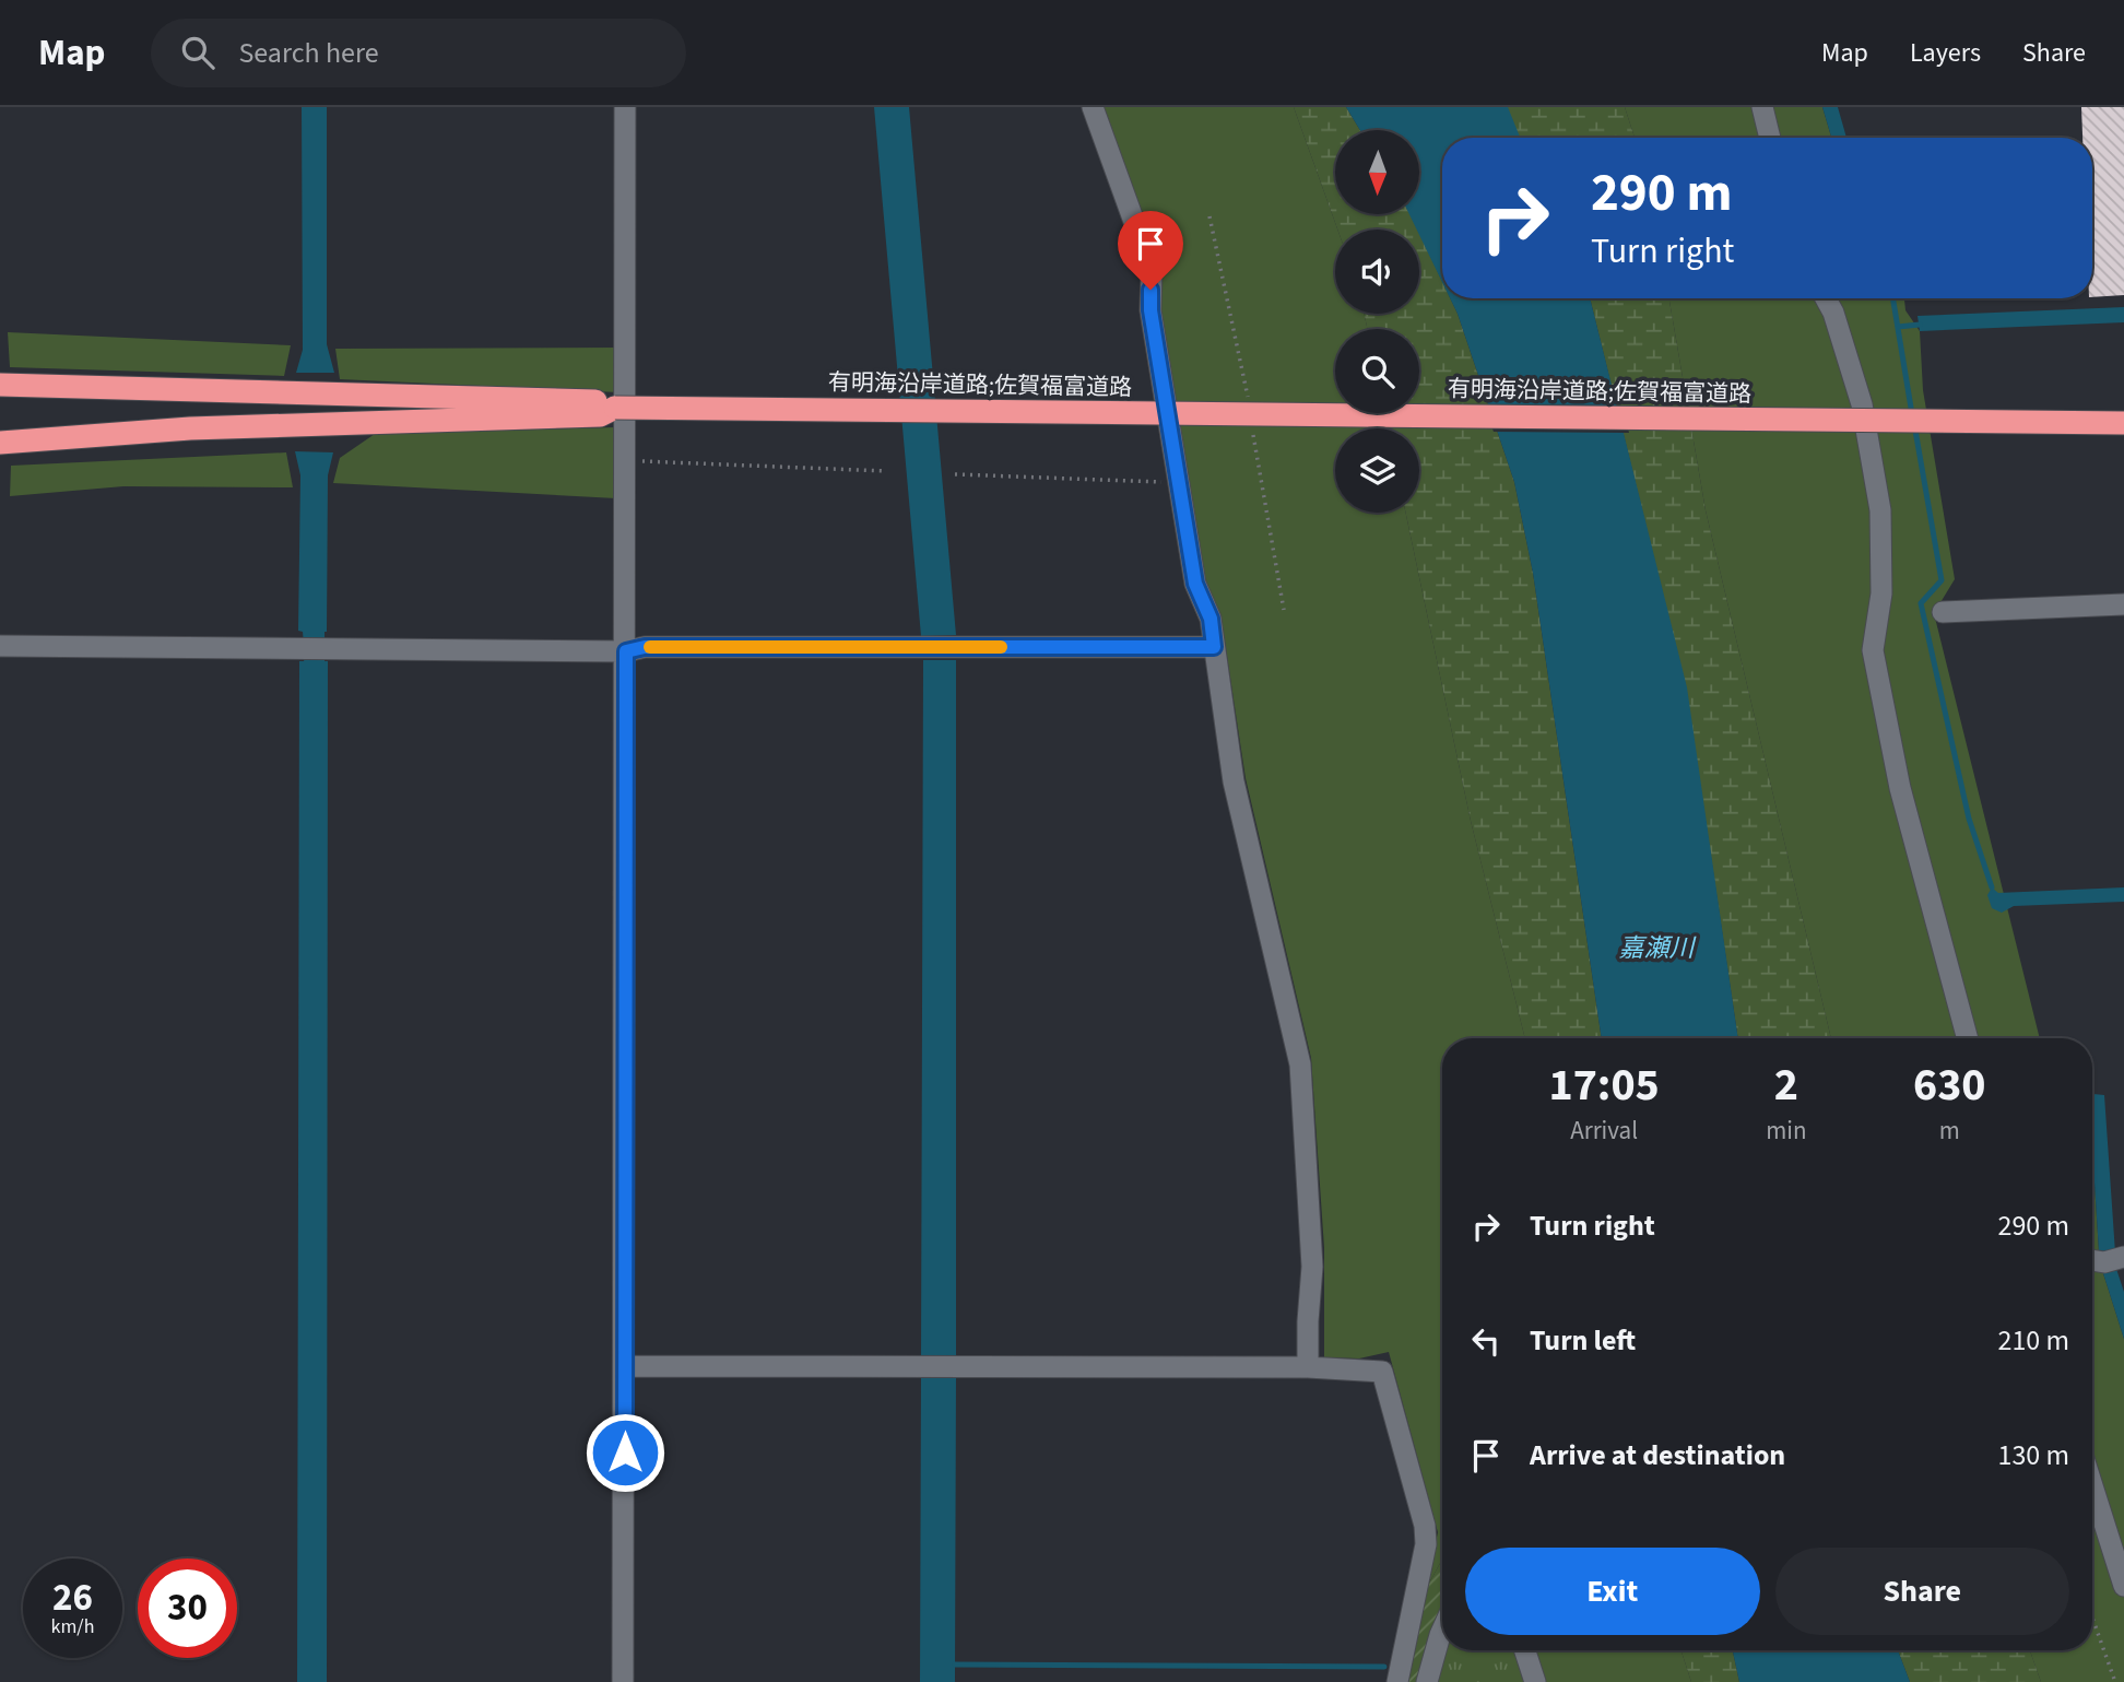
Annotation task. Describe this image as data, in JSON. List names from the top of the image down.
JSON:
{
  "streets": {
    "highway": ["有明海沿岸道路;佐賀福富道路"]
  },
  "water": ["嘉瀬川"],
  "north": "bottom",
  "page": {
    "header": "Map",
    "search": "Search here",
    "nav": ["Map", "Layers", "Share"],
    "turn": ["290 m", "Turn right"],
    "eta": [
      "17:05",
      "Arrival",
      "2",
      "min",
      "630",
      "m"
    ],
    "list": [
      {
        "name": "Turn right",
        "value": "290 m"
      },
      {
        "name": "Turn left",
        "value": "210 m"
      },
      {
        "name": "Arrive at destination",
        "value": "130 m"
      }
    ],
    "buttons": ["Exit", "Share"],
    "speed": "26 km/h",
    "limit": "30"
  }
}
